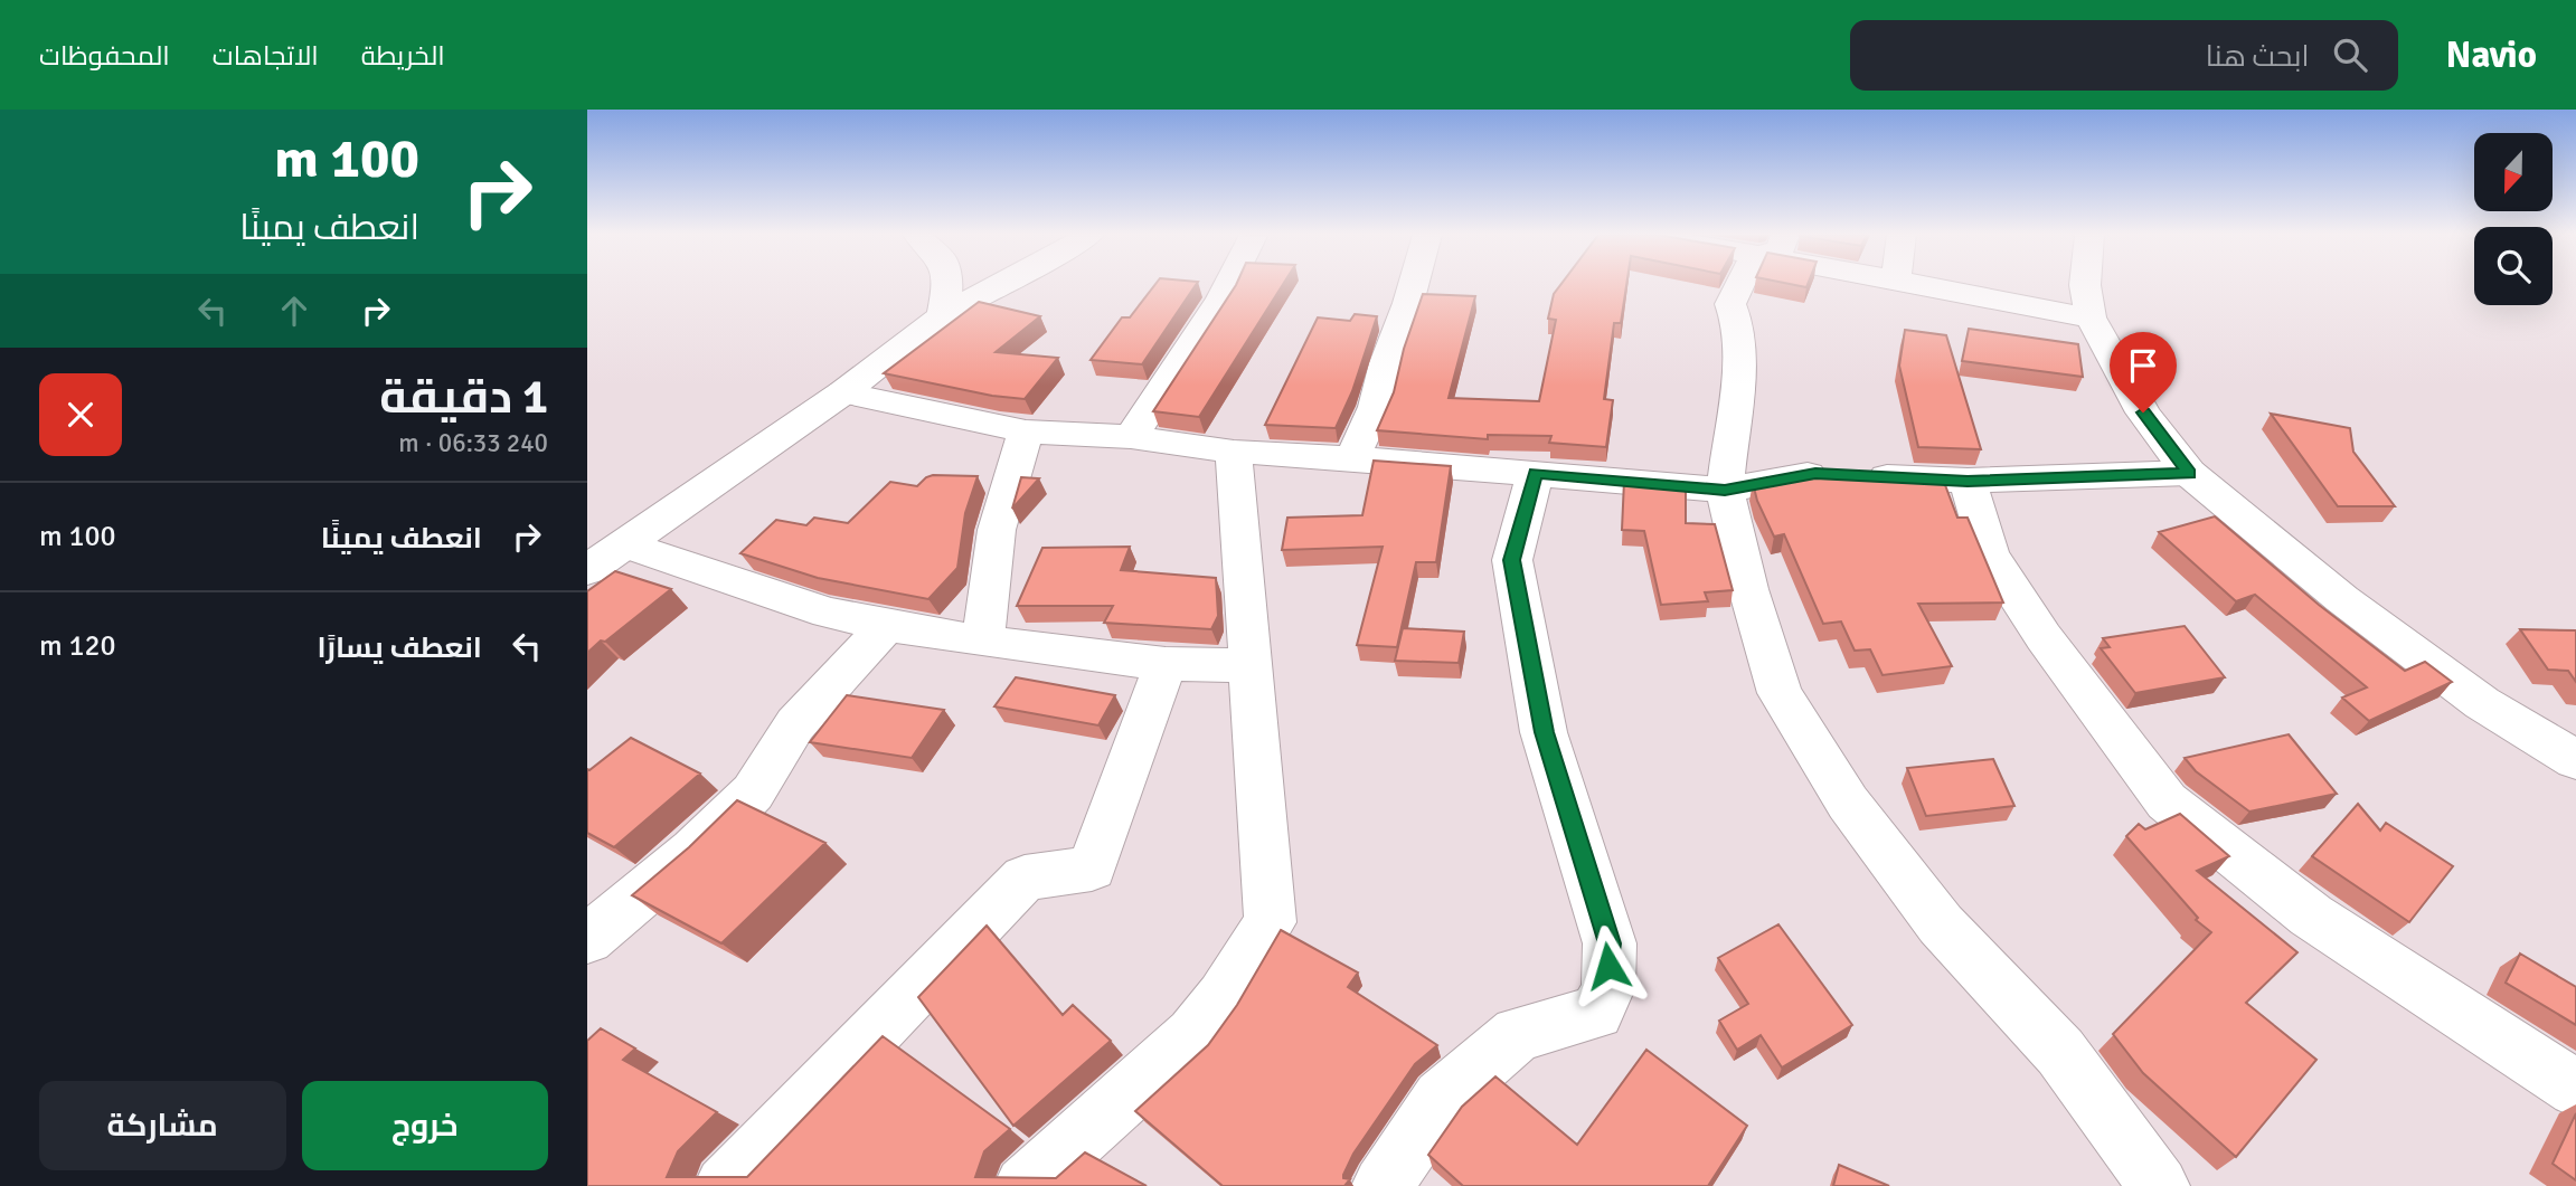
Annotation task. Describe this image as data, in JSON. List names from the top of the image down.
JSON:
{
  "north": "bottom",
  "page": {
    "header": "Navio",
    "search": "ابحث هنا",
    "nav": ["الخريطة", "الاتجاهات", "المحفوظات"],
    "turn": ["100 m", "انعطف يمينًا"],
    "heading": ["1 دقيقة", "240 m · 06:33"],
    "list": [
      {
        "name": "انعطف يمينًا",
        "value": "100 m"
      },
      {
        "name": "انعطف يسارًا",
        "value": "120 m"
      }
    ],
    "buttons": ["خروج", "مشاركة"]
  }
}
